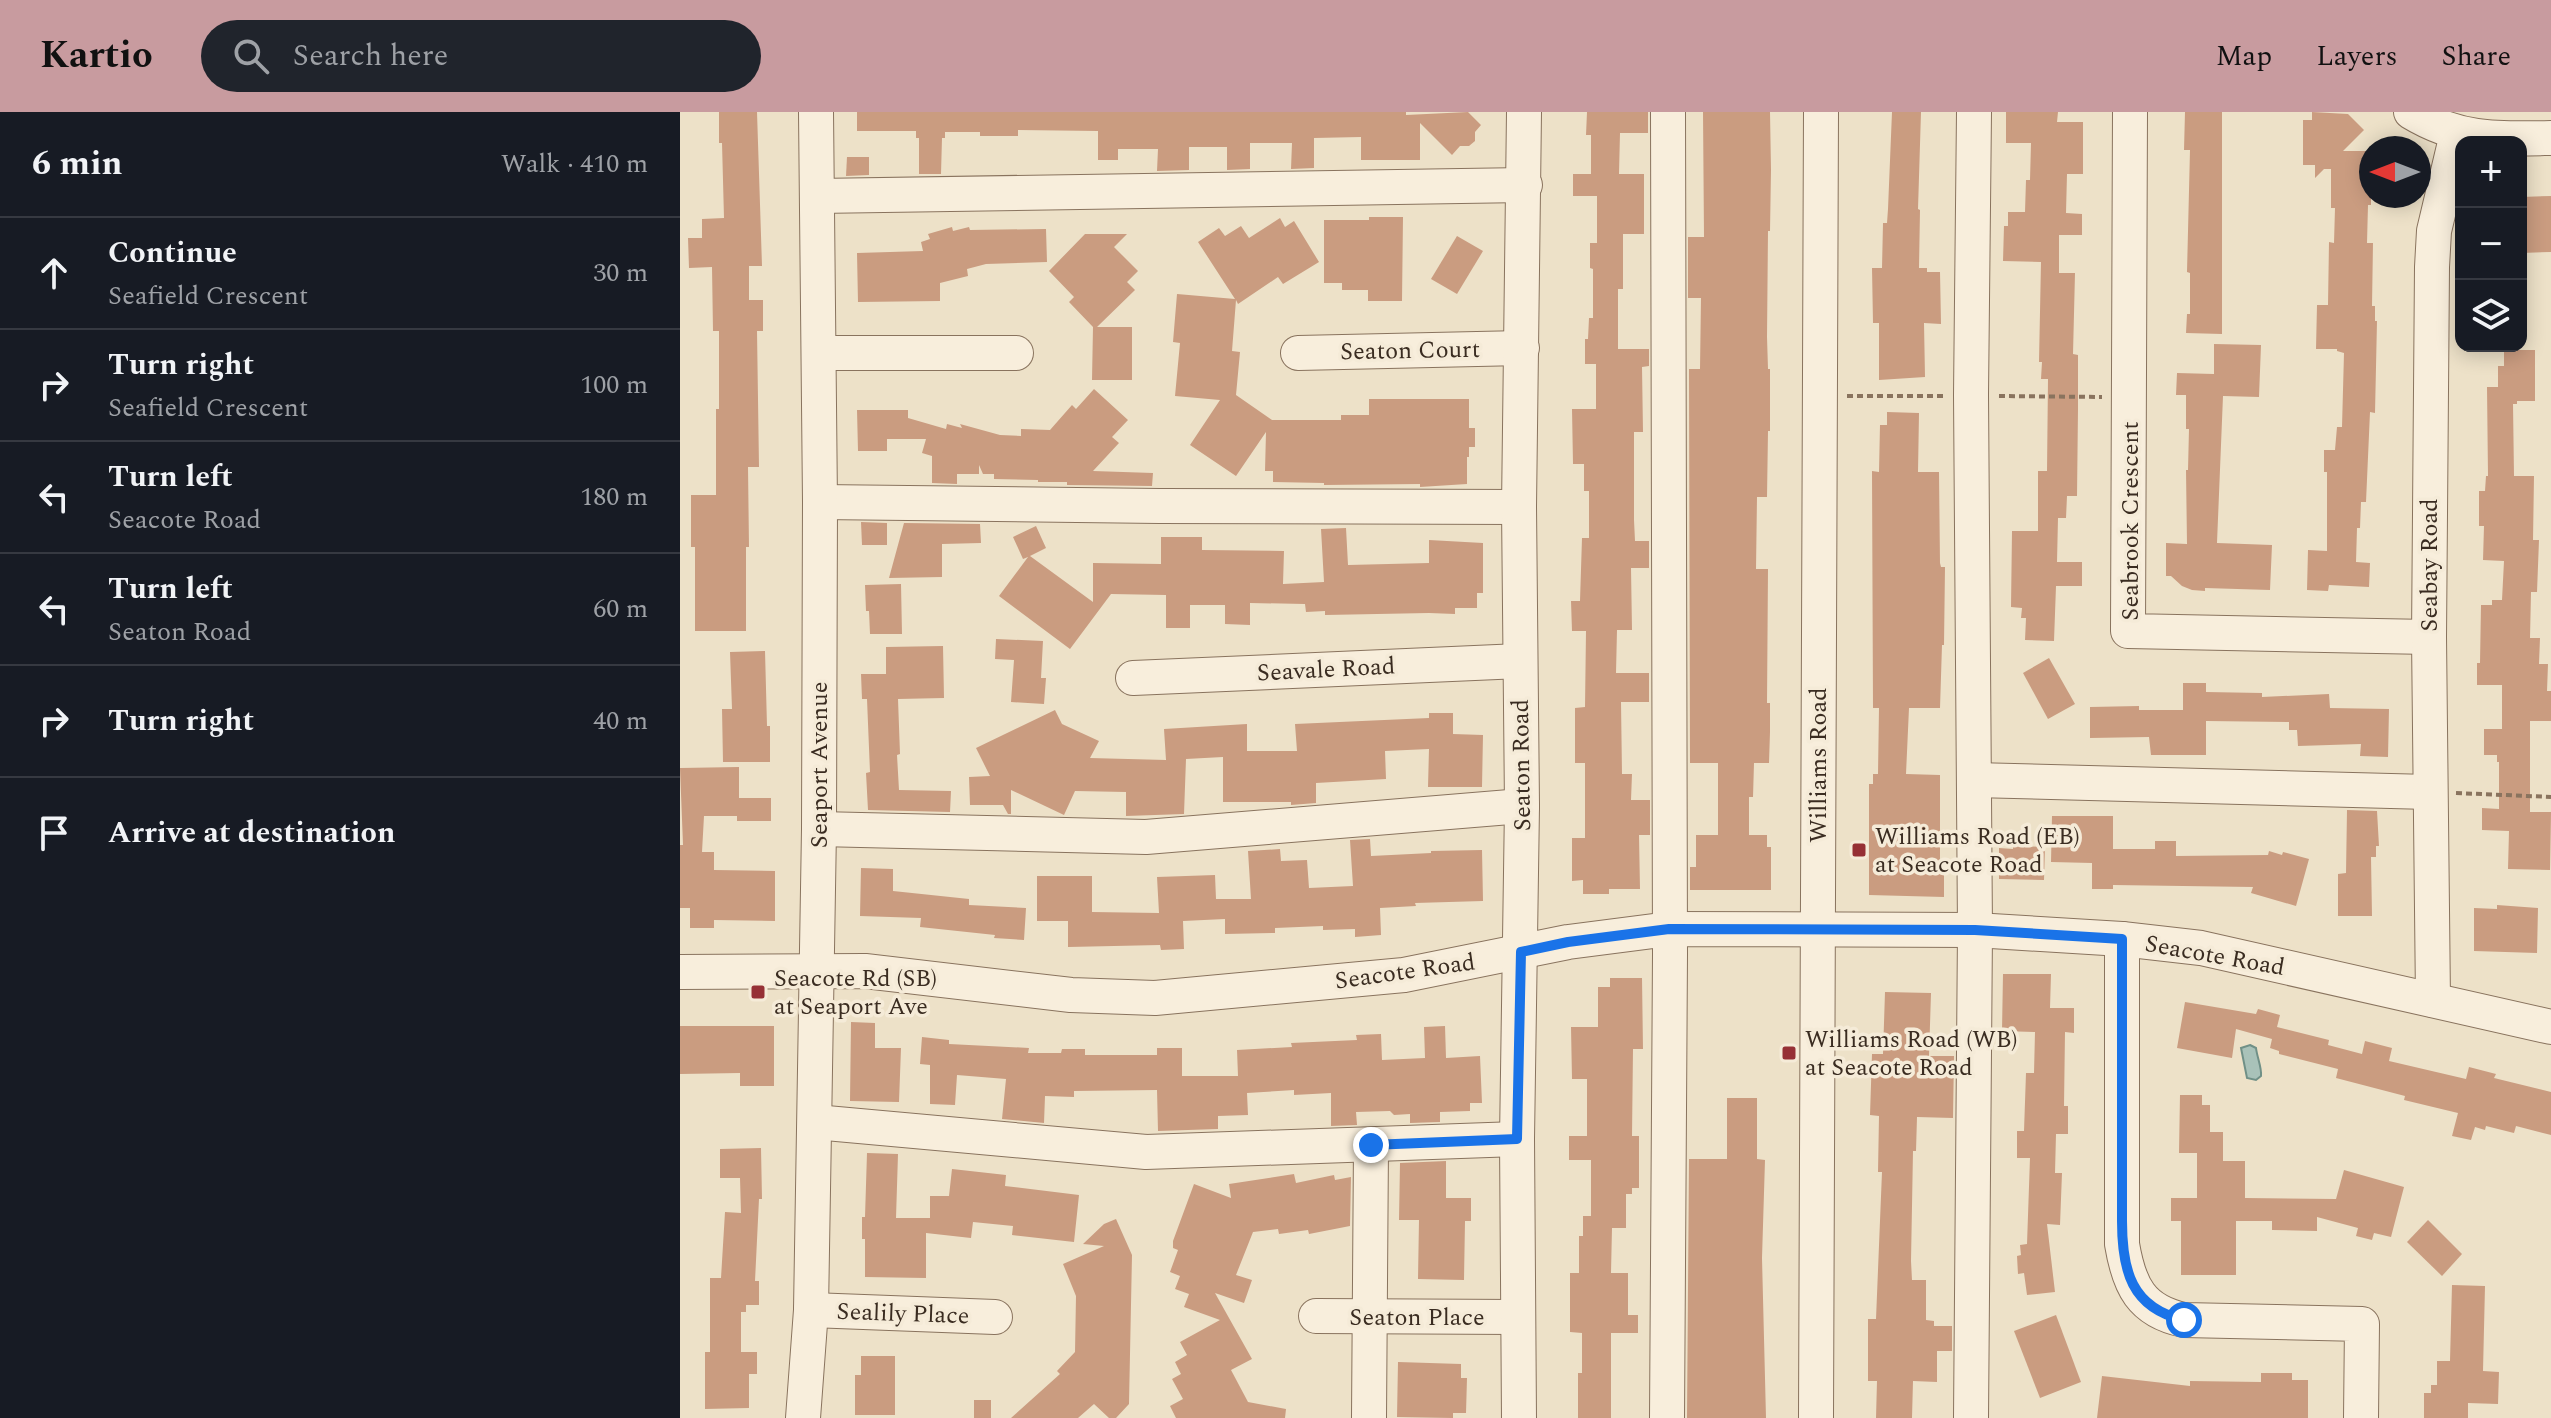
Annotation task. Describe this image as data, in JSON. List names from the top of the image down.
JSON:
{
  "streets": {
    "street": [
      "Seaton Court",
      "Seabrook Crescent",
      "Seabay Road",
      "Seavale Road",
      "Seaport Avenue",
      "Seaton Road",
      "Williams Road",
      "Seacote Road",
      "Sealily Place",
      "Seaton Place"
    ]
  },
  "crossings": [
    ["Seaton Court", "Seaton Road"],
    ["Seabrook Crescent", "Seabay Road"],
    ["Seabay Road", "Seacote Road"],
    ["Seavale Road", "Seaton Road"],
    ["Seaport Avenue", "Seacote Road"],
    ["Seaport Avenue", "Sealily Place"],
    ["Seaton Road", "Seacote Road"],
    ["Seaton Road", "Seaton Place"],
    ["Williams Road", "Seacote Road"]
  ],
  "places": {
    "transit": ["Williams Road (EB) at Seacote Road", "Seacote Rd (SB) at Seaport Ave", "Williams Road (WB) at Seacote Road"]
  },
  "north": "left",
  "page": {
    "header": "Kartio",
    "search": "Search here",
    "nav": ["Map", "Layers", "Share"],
    "heading": ["6 min", "Walk · 410 m"],
    "map_buttons": ["+", "−"],
    "list": [
      ["Continue", "Seafield Crescent", "30 m"],
      ["Turn right", "Seafield Crescent", "100 m"],
      ["Turn left", "Seacote Road", "180 m"],
      ["Turn left", "Seaton Road", "60 m"],
      ["Turn right", "40 m"],
      "Arrive at destination"
    ]
  }
}
